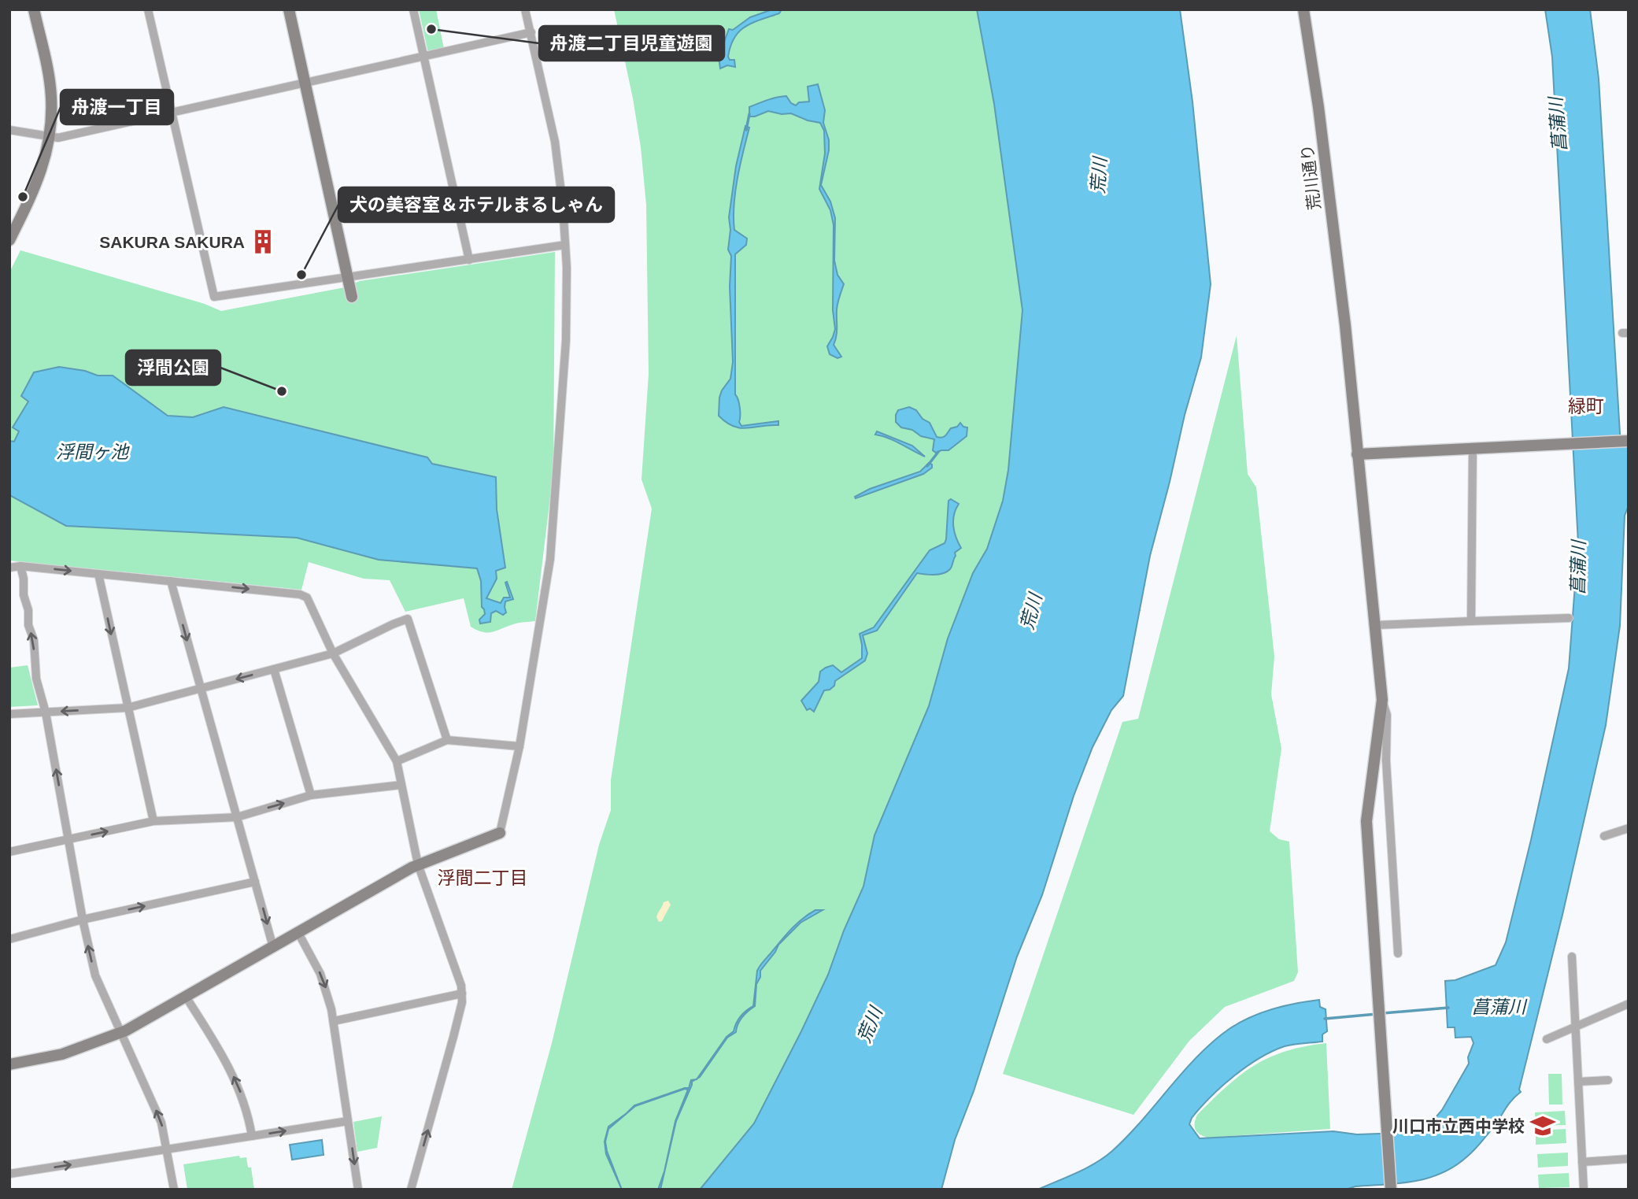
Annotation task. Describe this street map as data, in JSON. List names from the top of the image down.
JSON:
{
  "streets": {
    "street": ["荒川通り"]
  },
  "districts": ["緑町", "浮間二丁目"],
  "water": ["菖蒲川", "荒川", "浮間ヶ池"],
  "places": {
    "other": [
      "舟渡二丁目児童遊園",
      "舟渡一丁目",
      "犬の美容室＆ホテルまるしゃん",
      "浮間公園"
    ],
    "building": ["SAKURA SAKURA"],
    "school or university": ["川口市立西中学校"]
  }
}
